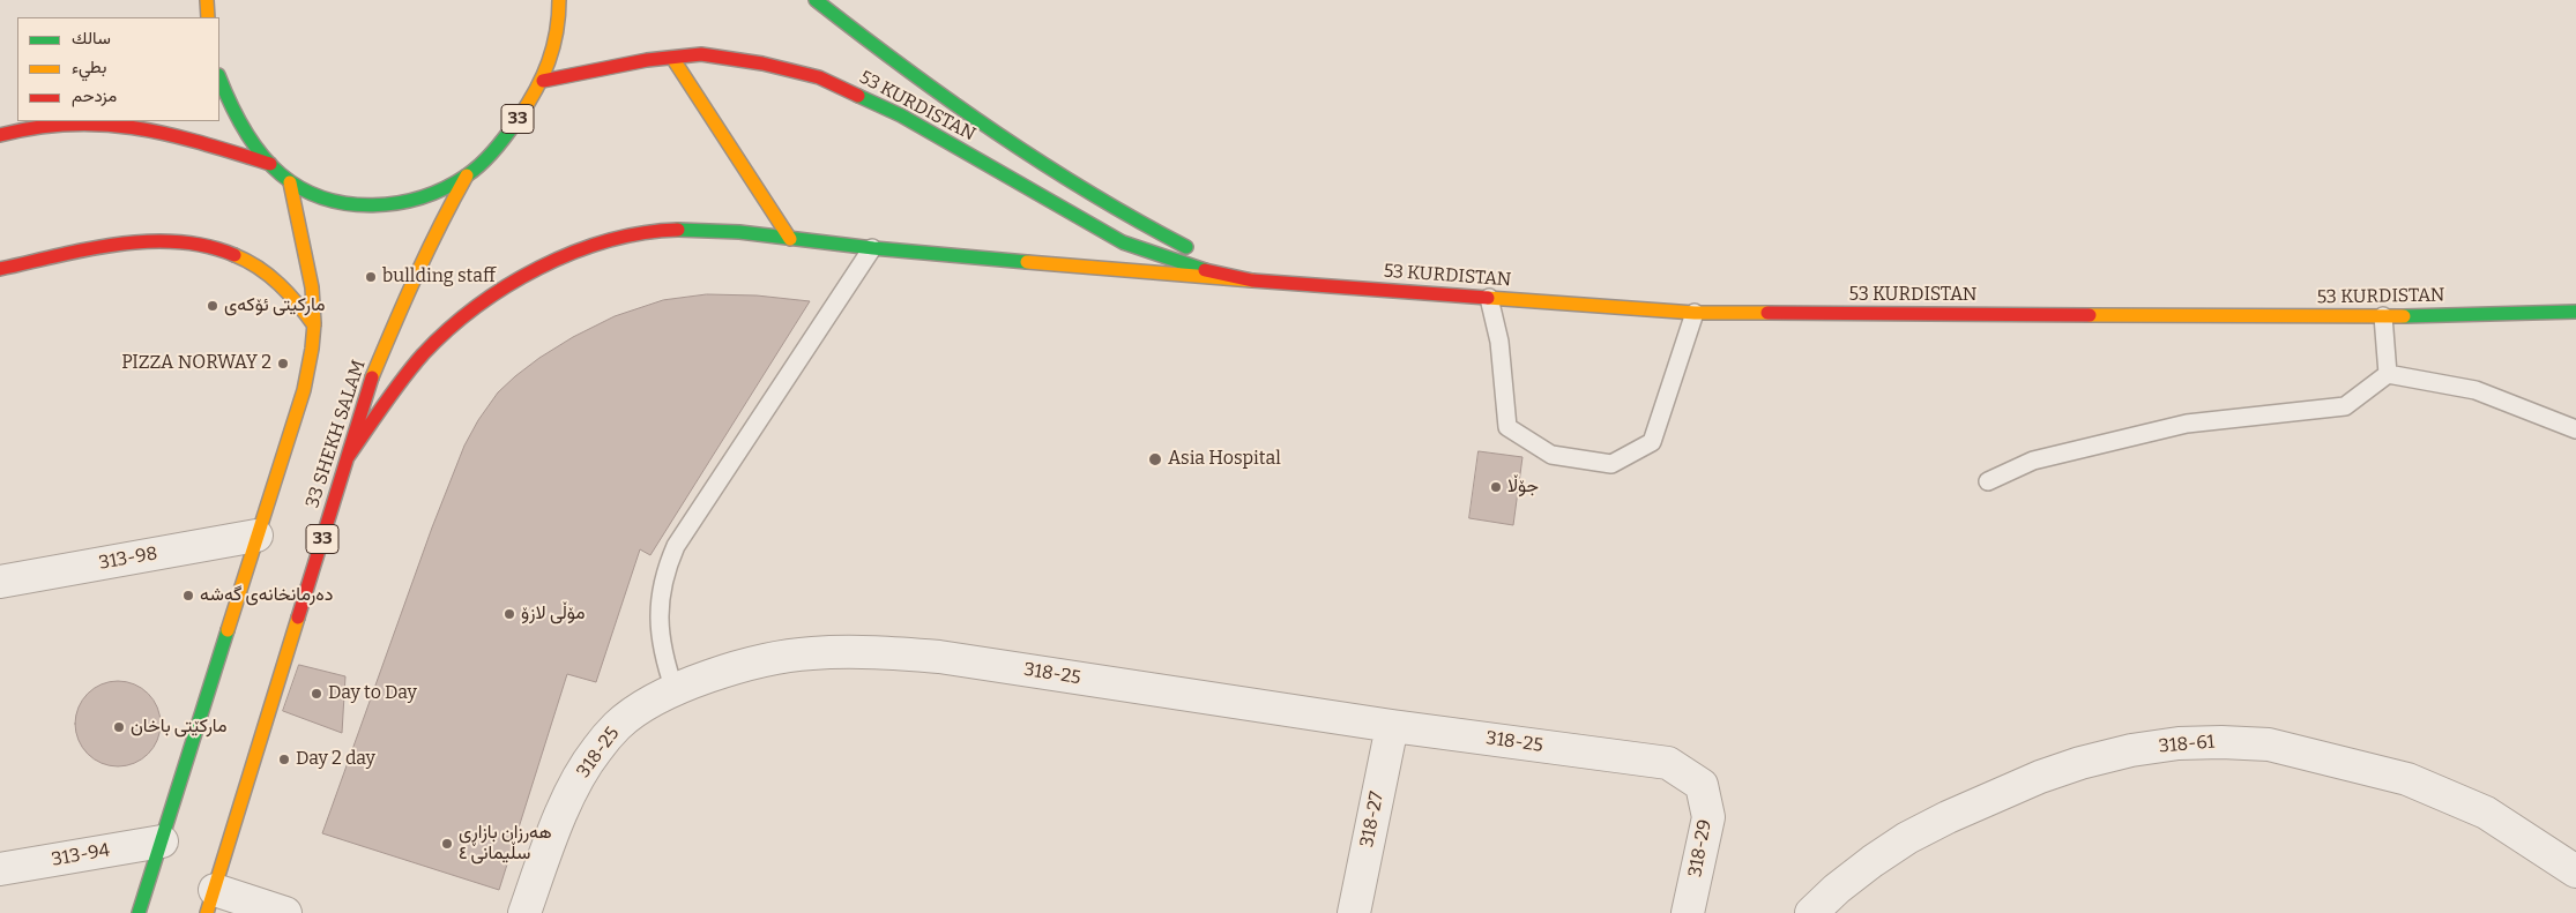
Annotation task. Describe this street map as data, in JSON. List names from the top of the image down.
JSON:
{
  "streets": {
    "main road": ["53 KURDISTAN", "33", "33 SHEKH SALAM"],
    "street": [
      "313-98",
      "318-25",
      "318-61",
      "318-27",
      "318-29",
      "313-94"
    ]
  },
  "crossings": [
    ["53 KURDISTAN", "33 SHEKH SALAM"],
    ["318-25", "318-27"],
    ["318-25", "318-29"]
  ],
  "places": [
    "bullding staff",
    "مارکیتی ئۆکەی",
    "PIZZA NORWAY 2",
    "Asia Hospital",
    "جۆڵا",
    "دەرمانخانەی گەشە",
    "مۆڵی لازۆ",
    "Day to Day",
    "مارکێتی باخان",
    "Day 2 day",
    "هەرزان بازاڕی سڵیمانی ٤"
  ],
  "legend": ["سالك", "بطيء", "مزدحم"]
}
